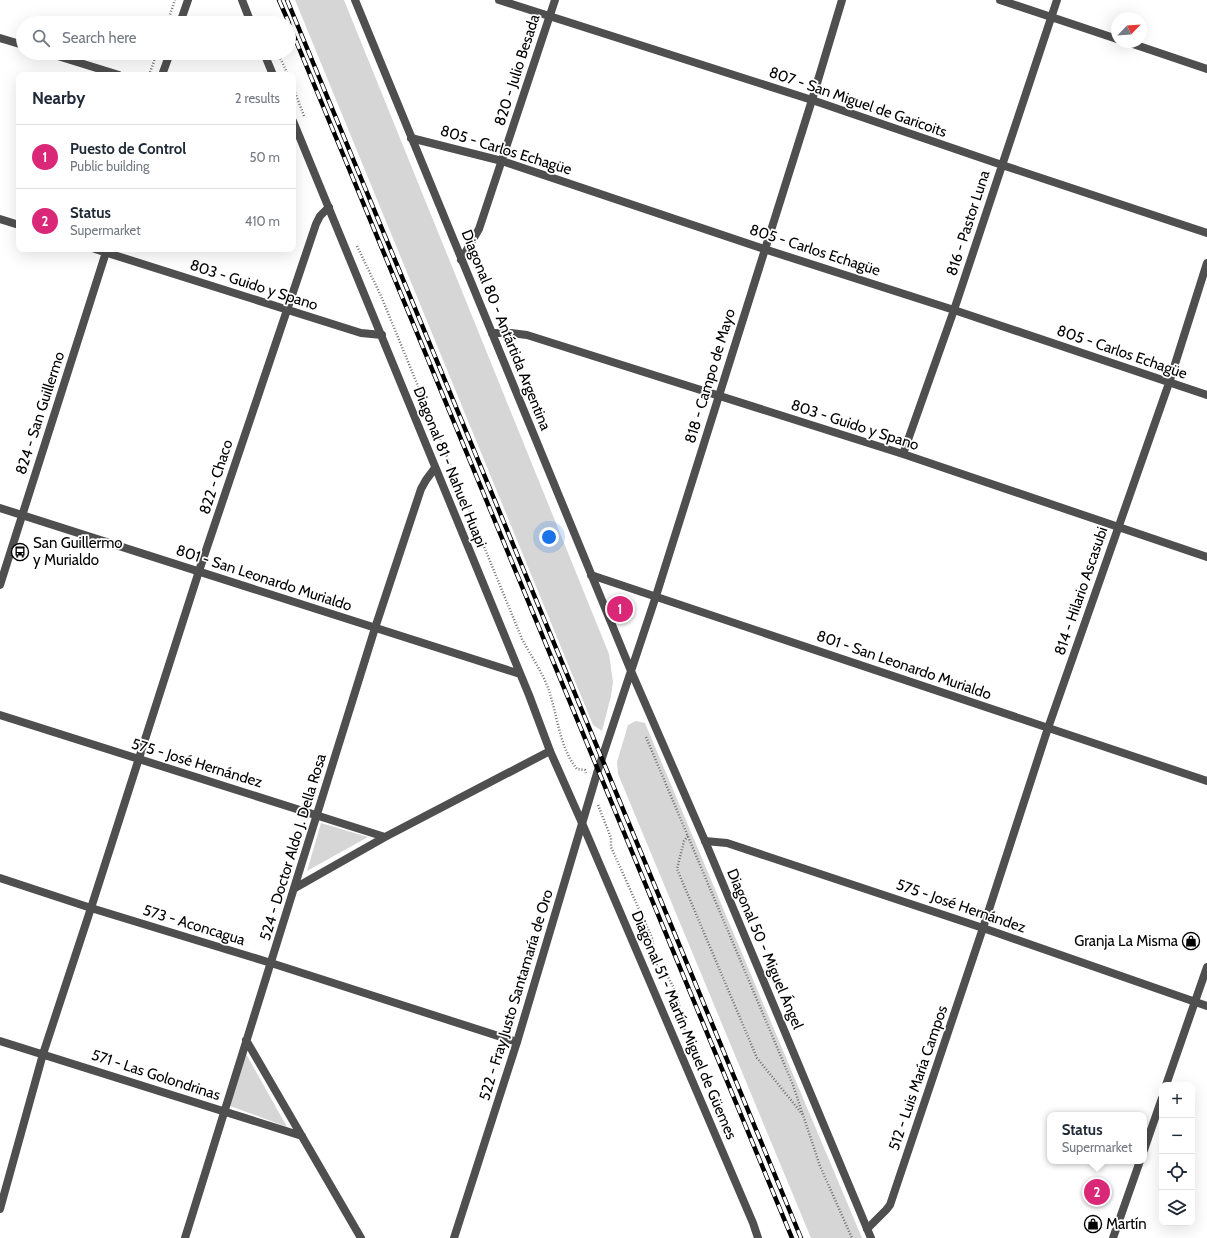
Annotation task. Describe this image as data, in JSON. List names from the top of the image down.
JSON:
{
  "streets": {
    "street": [
      "820 - Julio Besada",
      "807 - San Miguel de Garicoits",
      "805 - Carlos Echagüe",
      "816 - Pastor Luna",
      "803 - Guido y Spano",
      "Diagonal 80 - Antártida Argentina",
      "818 - Campo de Mayo",
      "824 - San Guillermo",
      "Diagonal 81 - Nahuel Huapi",
      "822 - Chaco",
      "801 - San Leonardo Murialdo",
      "814 - Hilario Ascasubi",
      "575 - José Hernández",
      "524 - Doctor Aldo J. Della Rosa",
      "573 - Aconcagua",
      "Diagonal 50 - Miguel Ángel",
      "522 - Fray Justo Santamaría de Oro",
      "Diagonal 51 - Martín Miguel de Güemes",
      "571 - Las Golondrinas",
      "512 - Luis María Campos"
    ]
  },
  "crossings": [
    ["820 - Julio Besada", "807 - San Miguel de Garicoits"],
    ["820 - Julio Besada", "805 - Carlos Echagüe"],
    ["820 - Julio Besada", "Diagonal 80 - Antártida Argentina"],
    ["807 - San Miguel de Garicoits", "816 - Pastor Luna"],
    ["807 - San Miguel de Garicoits", "818 - Campo de Mayo"],
    ["805 - Carlos Echagüe", "816 - Pastor Luna"],
    ["805 - Carlos Echagüe", "Diagonal 80 - Antártida Argentina"],
    ["805 - Carlos Echagüe", "818 - Campo de Mayo"],
    ["805 - Carlos Echagüe", "814 - Hilario Ascasubi"],
    ["816 - Pastor Luna", "803 - Guido y Spano"],
    ["803 - Guido y Spano", "Diagonal 80 - Antártida Argentina"],
    ["803 - Guido y Spano", "818 - Campo de Mayo"],
    ["803 - Guido y Spano", "Diagonal 81 - Nahuel Huapi"],
    ["803 - Guido y Spano", "822 - Chaco"],
    ["803 - Guido y Spano", "814 - Hilario Ascasubi"],
    ["Diagonal 80 - Antártida Argentina", "818 - Campo de Mayo"],
    ["Diagonal 80 - Antártida Argentina", "801 - San Leonardo Murialdo"],
    ["Diagonal 80 - Antártida Argentina", "Diagonal 50 - Miguel Ángel"],
    ["818 - Campo de Mayo", "801 - San Leonardo Murialdo"],
    ["818 - Campo de Mayo", "Diagonal 50 - Miguel Ángel"],
    ["818 - Campo de Mayo", "522 - Fray Justo Santamaría de Oro"],
    ["824 - San Guillermo", "801 - San Leonardo Murialdo"],
    ["Diagonal 81 - Nahuel Huapi", "822 - Chaco"],
    ["Diagonal 81 - Nahuel Huapi", "801 - San Leonardo Murialdo"],
    ["Diagonal 81 - Nahuel Huapi", "524 - Doctor Aldo J. Della Rosa"],
    ["Diagonal 81 - Nahuel Huapi", "522 - Fray Justo Santamaría de Oro"],
    ["Diagonal 81 - Nahuel Huapi", "Diagonal 51 - Martín Miguel de Güemes"],
    ["822 - Chaco", "801 - San Leonardo Murialdo"],
    ["822 - Chaco", "575 - José Hernández"],
    ["822 - Chaco", "573 - Aconcagua"],
    ["822 - Chaco", "571 - Las Golondrinas"],
    ["801 - San Leonardo Murialdo", "814 - Hilario Ascasubi"],
    ["801 - San Leonardo Murialdo", "524 - Doctor Aldo J. Della Rosa"],
    ["814 - Hilario Ascasubi", "575 - José Hernández"],
    ["814 - Hilario Ascasubi", "512 - Luis María Campos"],
    ["575 - José Hernández", "524 - Doctor Aldo J. Della Rosa"],
    ["575 - José Hernández", "Diagonal 50 - Miguel Ángel"],
    ["575 - José Hernández", "512 - Luis María Campos"],
    ["524 - Doctor Aldo J. Della Rosa", "573 - Aconcagua"],
    ["524 - Doctor Aldo J. Della Rosa", "571 - Las Golondrinas"],
    ["573 - Aconcagua", "522 - Fray Justo Santamaría de Oro"],
    ["Diagonal 50 - Miguel Ángel", "512 - Luis María Campos"],
    ["522 - Fray Justo Santamaría de Oro", "Diagonal 51 - Martín Miguel de Güemes"]
  ],
  "places": {
    "bus stop": ["San Guillermo y Murialdo"],
    "shop": ["Granja La Misma", "Martín"]
  },
  "north": "top right",
  "page": {
    "search": "Search here",
    "heading": ["Nearby", "2 results"],
    "list": [
      {
        "mark": "1",
        "name": "Puesto de Control",
        "note": "Public building",
        "value": "50 m"
      },
      {
        "mark": "2",
        "name": "Status",
        "note": "Supermarket",
        "value": "410 m"
      }
    ],
    "pins": ["1", "2"],
    "map_buttons": ["+", "−"],
    "popup": ["Status", "Supermarket"]
  }
}
